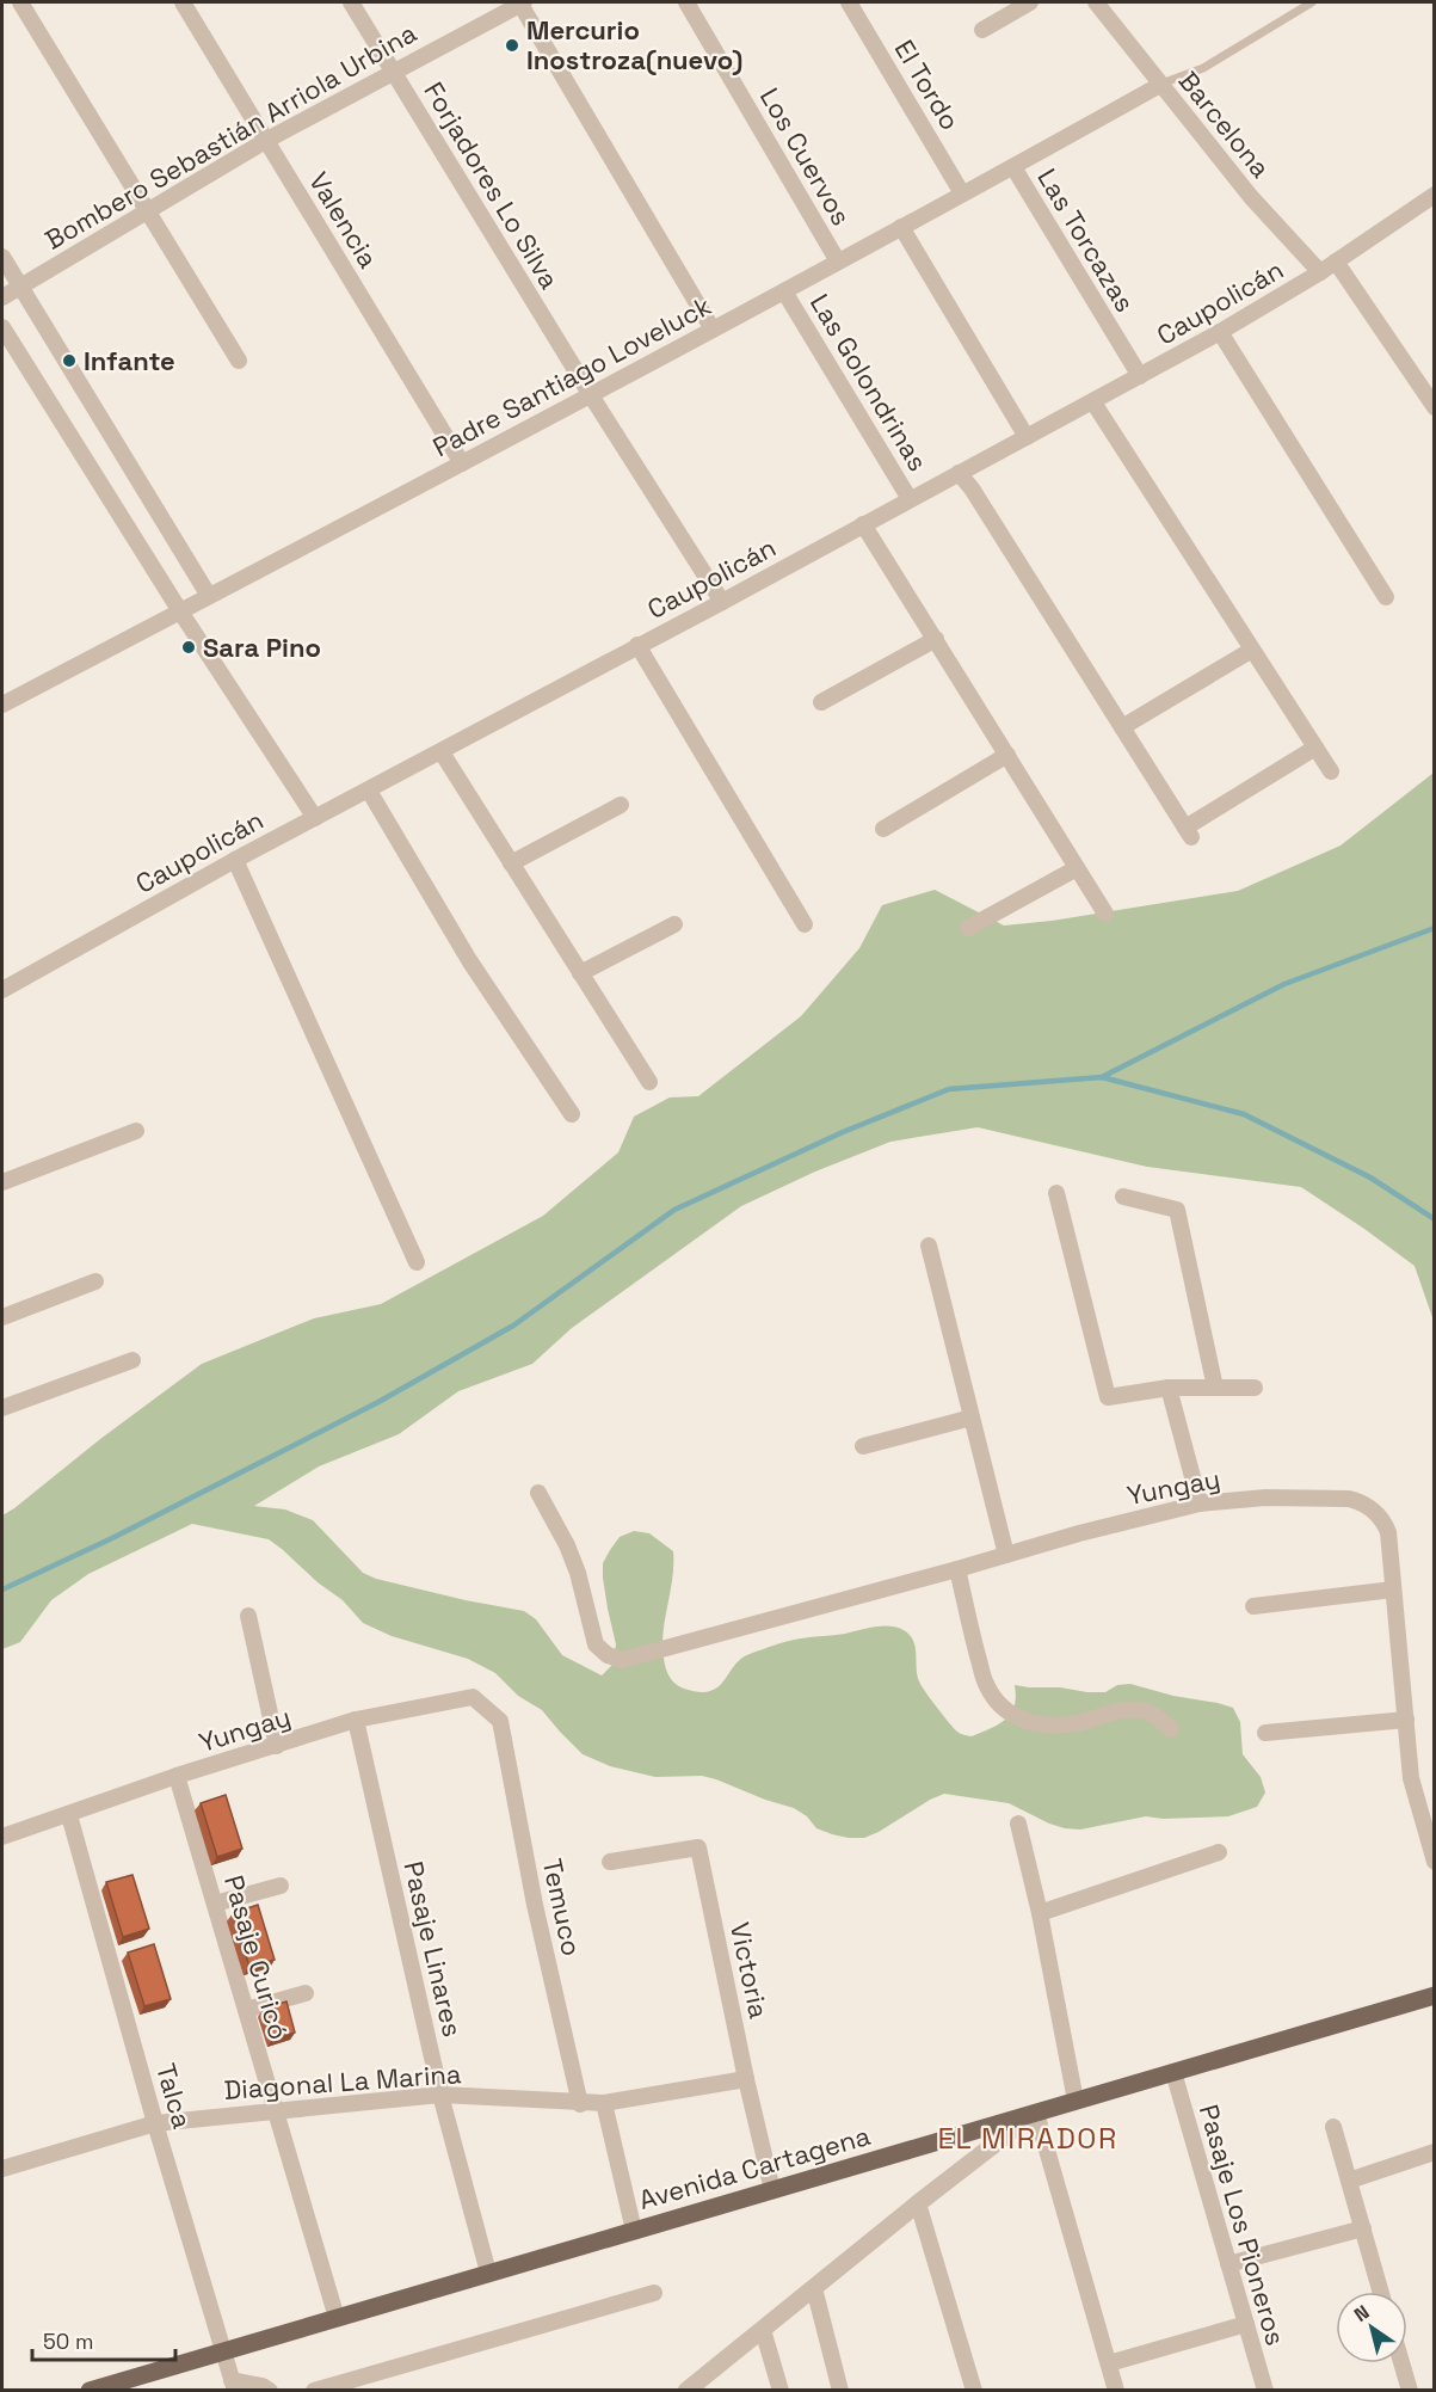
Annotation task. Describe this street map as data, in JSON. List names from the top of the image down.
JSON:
{
  "streets": {
    "main road": ["Avenida Cartagena"],
    "street": [
      "El Tordo",
      "Barcelona",
      "Bombero Sebastián Arriola Urbina",
      "Los Cuervos",
      "Forjadores Lo Silva",
      "Valencia",
      "Las Torcazas",
      "Caupolicán",
      "Padre Santiago Loveluck",
      "Las Golondrinas",
      "Yungay",
      "Temuco",
      "Pasaje Linares",
      "Pasaje Curicó",
      "Victoria",
      "Diagonal La Marina",
      "Talca",
      "Pasaje Los Pioneros"
    ]
  },
  "crossings": [
    ["El Tordo", "Padre Santiago Loveluck"],
    ["Barcelona", "Caupolicán"],
    ["Barcelona", "Padre Santiago Loveluck"],
    ["Bombero Sebastián Arriola Urbina", "Forjadores Lo Silva"],
    ["Bombero Sebastián Arriola Urbina", "Valencia"],
    ["Los Cuervos", "Padre Santiago Loveluck"],
    ["Forjadores Lo Silva", "Caupolicán"],
    ["Forjadores Lo Silva", "Padre Santiago Loveluck"],
    ["Valencia", "Padre Santiago Loveluck"],
    ["Las Torcazas", "Caupolicán"],
    ["Las Torcazas", "Padre Santiago Loveluck"],
    ["Caupolicán", "Las Golondrinas"],
    ["Padre Santiago Loveluck", "Las Golondrinas"],
    ["Yungay", "Temuco"],
    ["Yungay", "Pasaje Linares"],
    ["Yungay", "Pasaje Curicó"],
    ["Yungay", "Talca"],
    ["Temuco", "Diagonal La Marina"],
    ["Pasaje Linares", "Diagonal La Marina"],
    ["Pasaje Linares", "Avenida Cartagena"],
    ["Pasaje Curicó", "Diagonal La Marina"],
    ["Pasaje Curicó", "Avenida Cartagena"],
    ["Victoria", "Diagonal La Marina"],
    ["Victoria", "Avenida Cartagena"],
    ["Diagonal La Marina", "Talca"],
    ["Talca", "Avenida Cartagena"],
    ["Avenida Cartagena", "Pasaje Los Pioneros"]
  ],
  "districts": ["EL MIRADOR"],
  "places": ["Mercurio Inostroza(nuevo)", "Infante", "Sara Pino"],
  "scale_bar": "50 m",
  "north": "top left"
}
